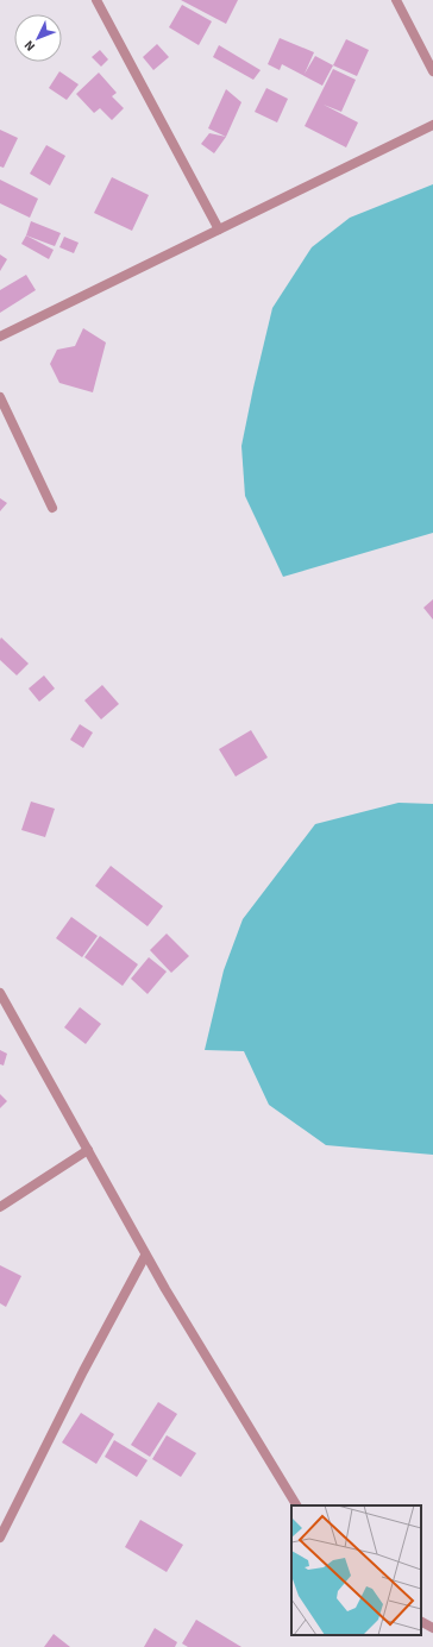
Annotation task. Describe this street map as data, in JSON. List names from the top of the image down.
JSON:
{
  "north": "bottom left"
}
